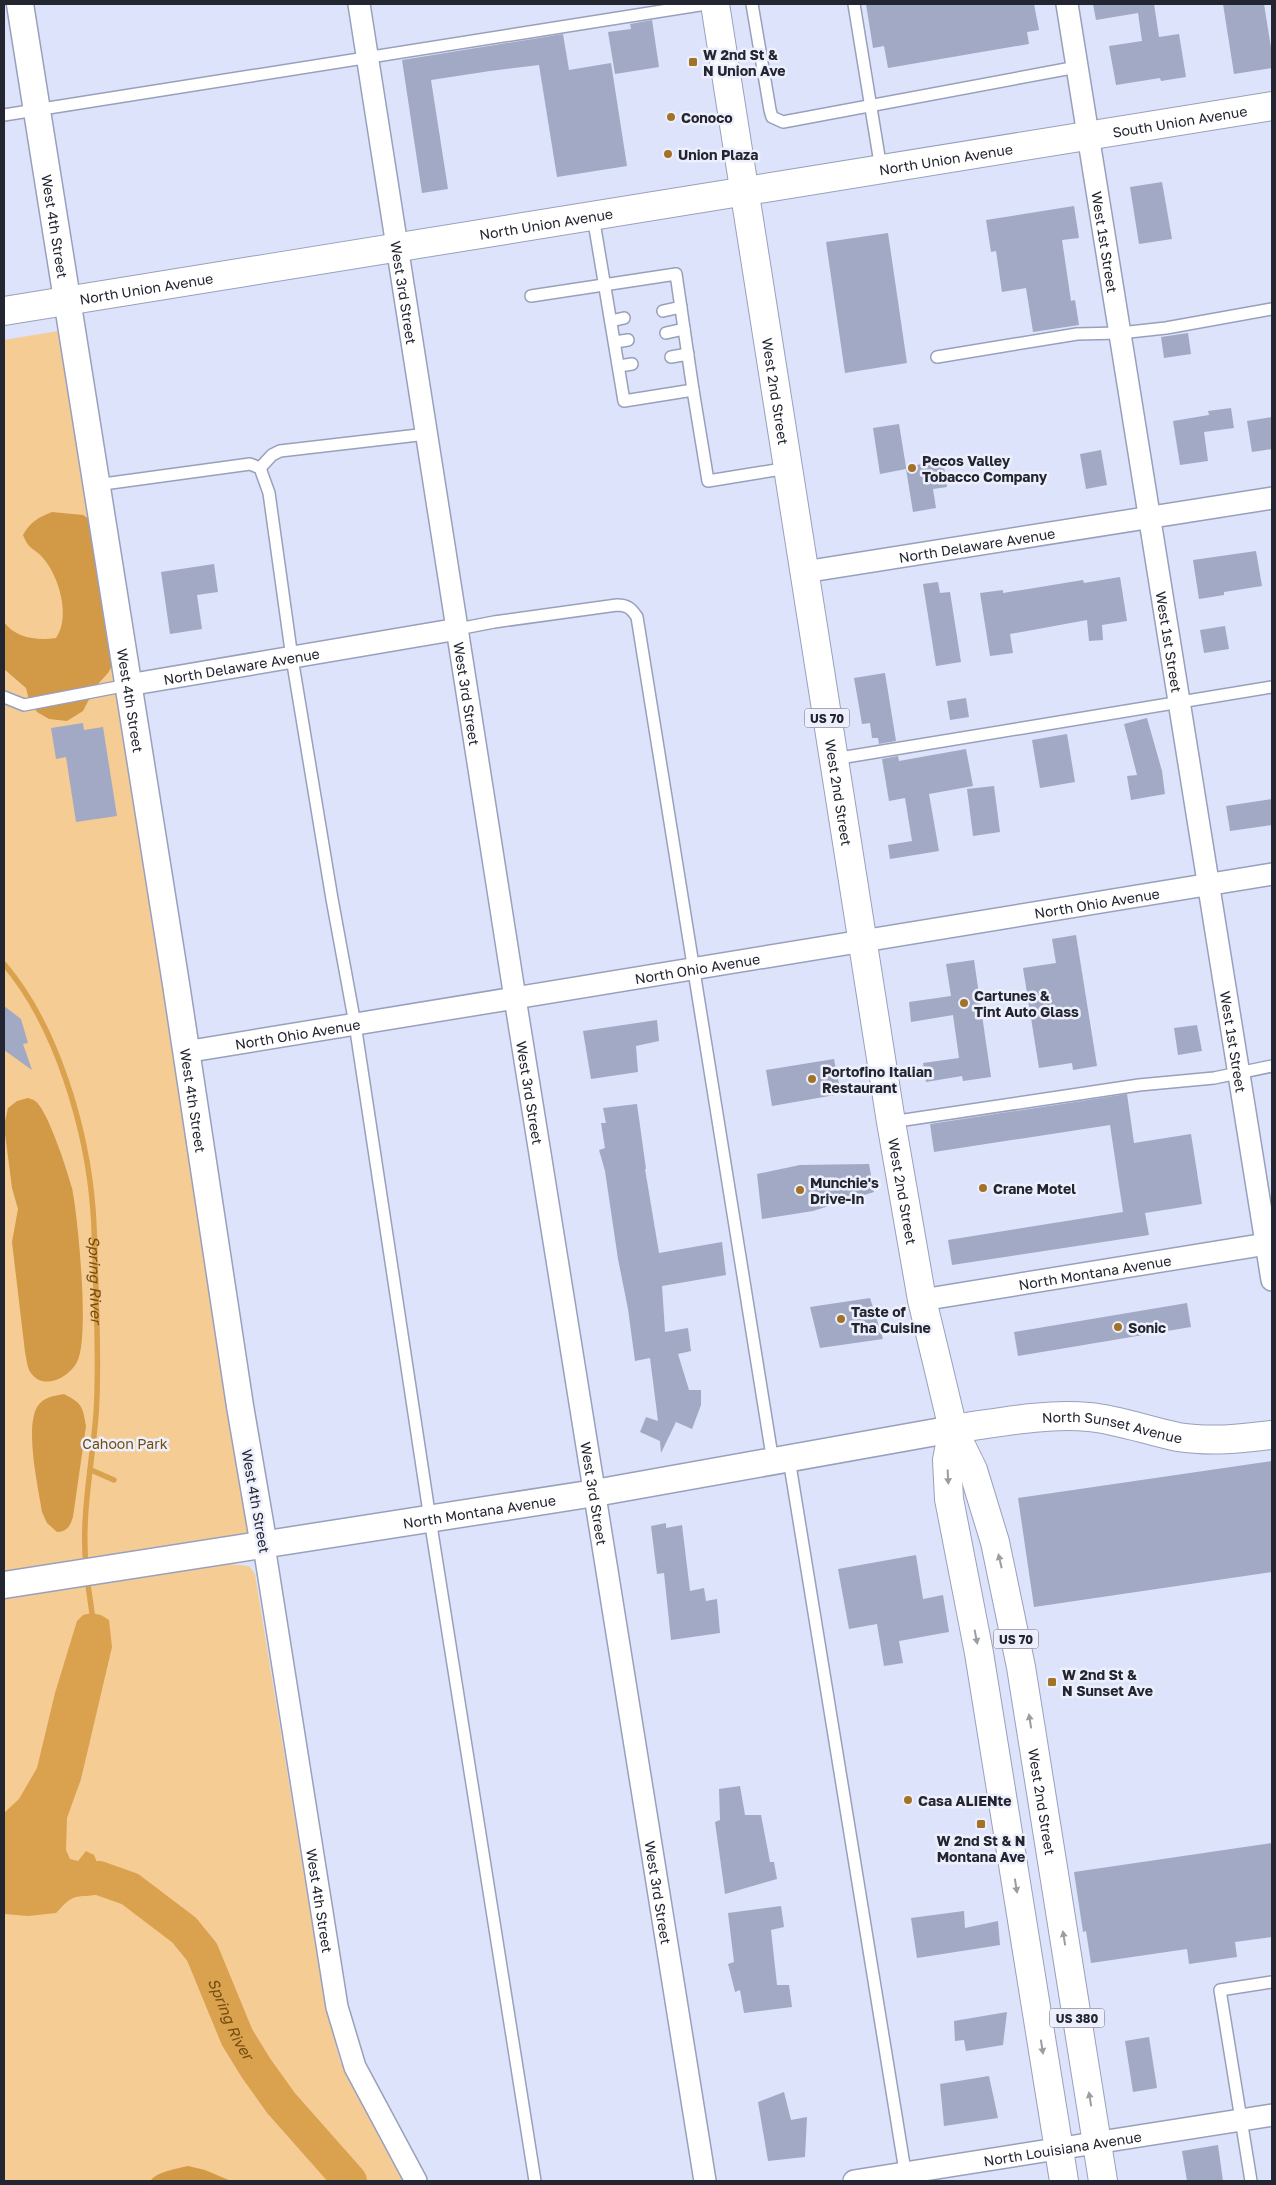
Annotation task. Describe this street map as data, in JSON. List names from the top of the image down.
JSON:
{
  "streets": {
    "main road": [
      "South Union Avenue",
      "North Union Avenue",
      "West 2nd Street",
      "US 70",
      "North Sunset Avenue",
      "US 380"
    ],
    "street": [
      "West 4th Street",
      "West 1st Street",
      "West 3rd Street",
      "North Delaware Avenue",
      "North Ohio Avenue",
      "North Montana Avenue",
      "North Louisiana Avenue"
    ]
  },
  "crossings": [
    ["South Union Avenue", "North Union Avenue"],
    ["South Union Avenue", "West 1st Street"],
    ["North Union Avenue", "West 4th Street"],
    ["North Union Avenue", "West 1st Street"],
    ["North Union Avenue", "West 3rd Street"],
    ["North Union Avenue", "West 2nd Street"],
    ["West 4th Street", "North Delaware Avenue"],
    ["West 4th Street", "North Ohio Avenue"],
    ["West 4th Street", "North Montana Avenue"],
    ["West 1st Street", "North Delaware Avenue"],
    ["West 1st Street", "North Ohio Avenue"],
    ["West 1st Street", "North Montana Avenue"],
    ["West 3rd Street", "North Delaware Avenue"],
    ["West 3rd Street", "North Ohio Avenue"],
    ["West 3rd Street", "North Montana Avenue"],
    ["West 2nd Street", "North Delaware Avenue"],
    ["West 2nd Street", "North Ohio Avenue"],
    ["West 2nd Street", "North Montana Avenue"],
    ["West 2nd Street", "North Sunset Avenue"],
    ["West 2nd Street", "North Louisiana Avenue"],
    ["North Montana Avenue", "North Sunset Avenue"]
  ],
  "water": ["Spring River"],
  "parks": ["Cahoon Park"],
  "places": {
    "transit": ["W 2nd St & N Union Ave", "W 2nd St & N Sunset Ave", "W 2nd St & N Montana Ave"],
    "other": [
      "Conoco",
      "Union Plaza",
      "Pecos Valley Tobacco Company",
      "Cartunes & Tint Auto Glass",
      "Portofino Italian Restaurant",
      "Crane Motel",
      "Munchie's Drive-In",
      "Taste of Tha Cuisine",
      "Sonic",
      "Casa ALIENte"
    ]
  }
}
